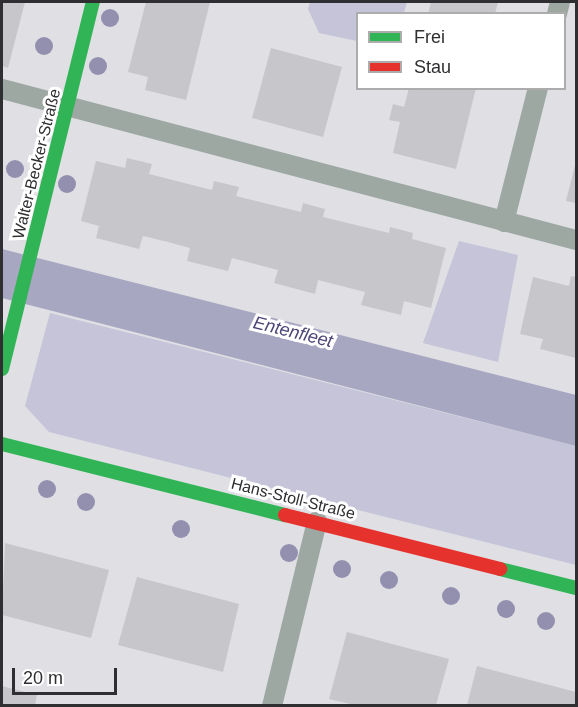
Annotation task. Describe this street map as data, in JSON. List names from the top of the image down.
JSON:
{
  "streets": {
    "street": ["Walter-Becker-Straße", "Hans-Stoll-Straße"]
  },
  "water": ["Entenfleet"],
  "legend": ["Frei", "Stau"],
  "scale_bar": "20 m"
}
